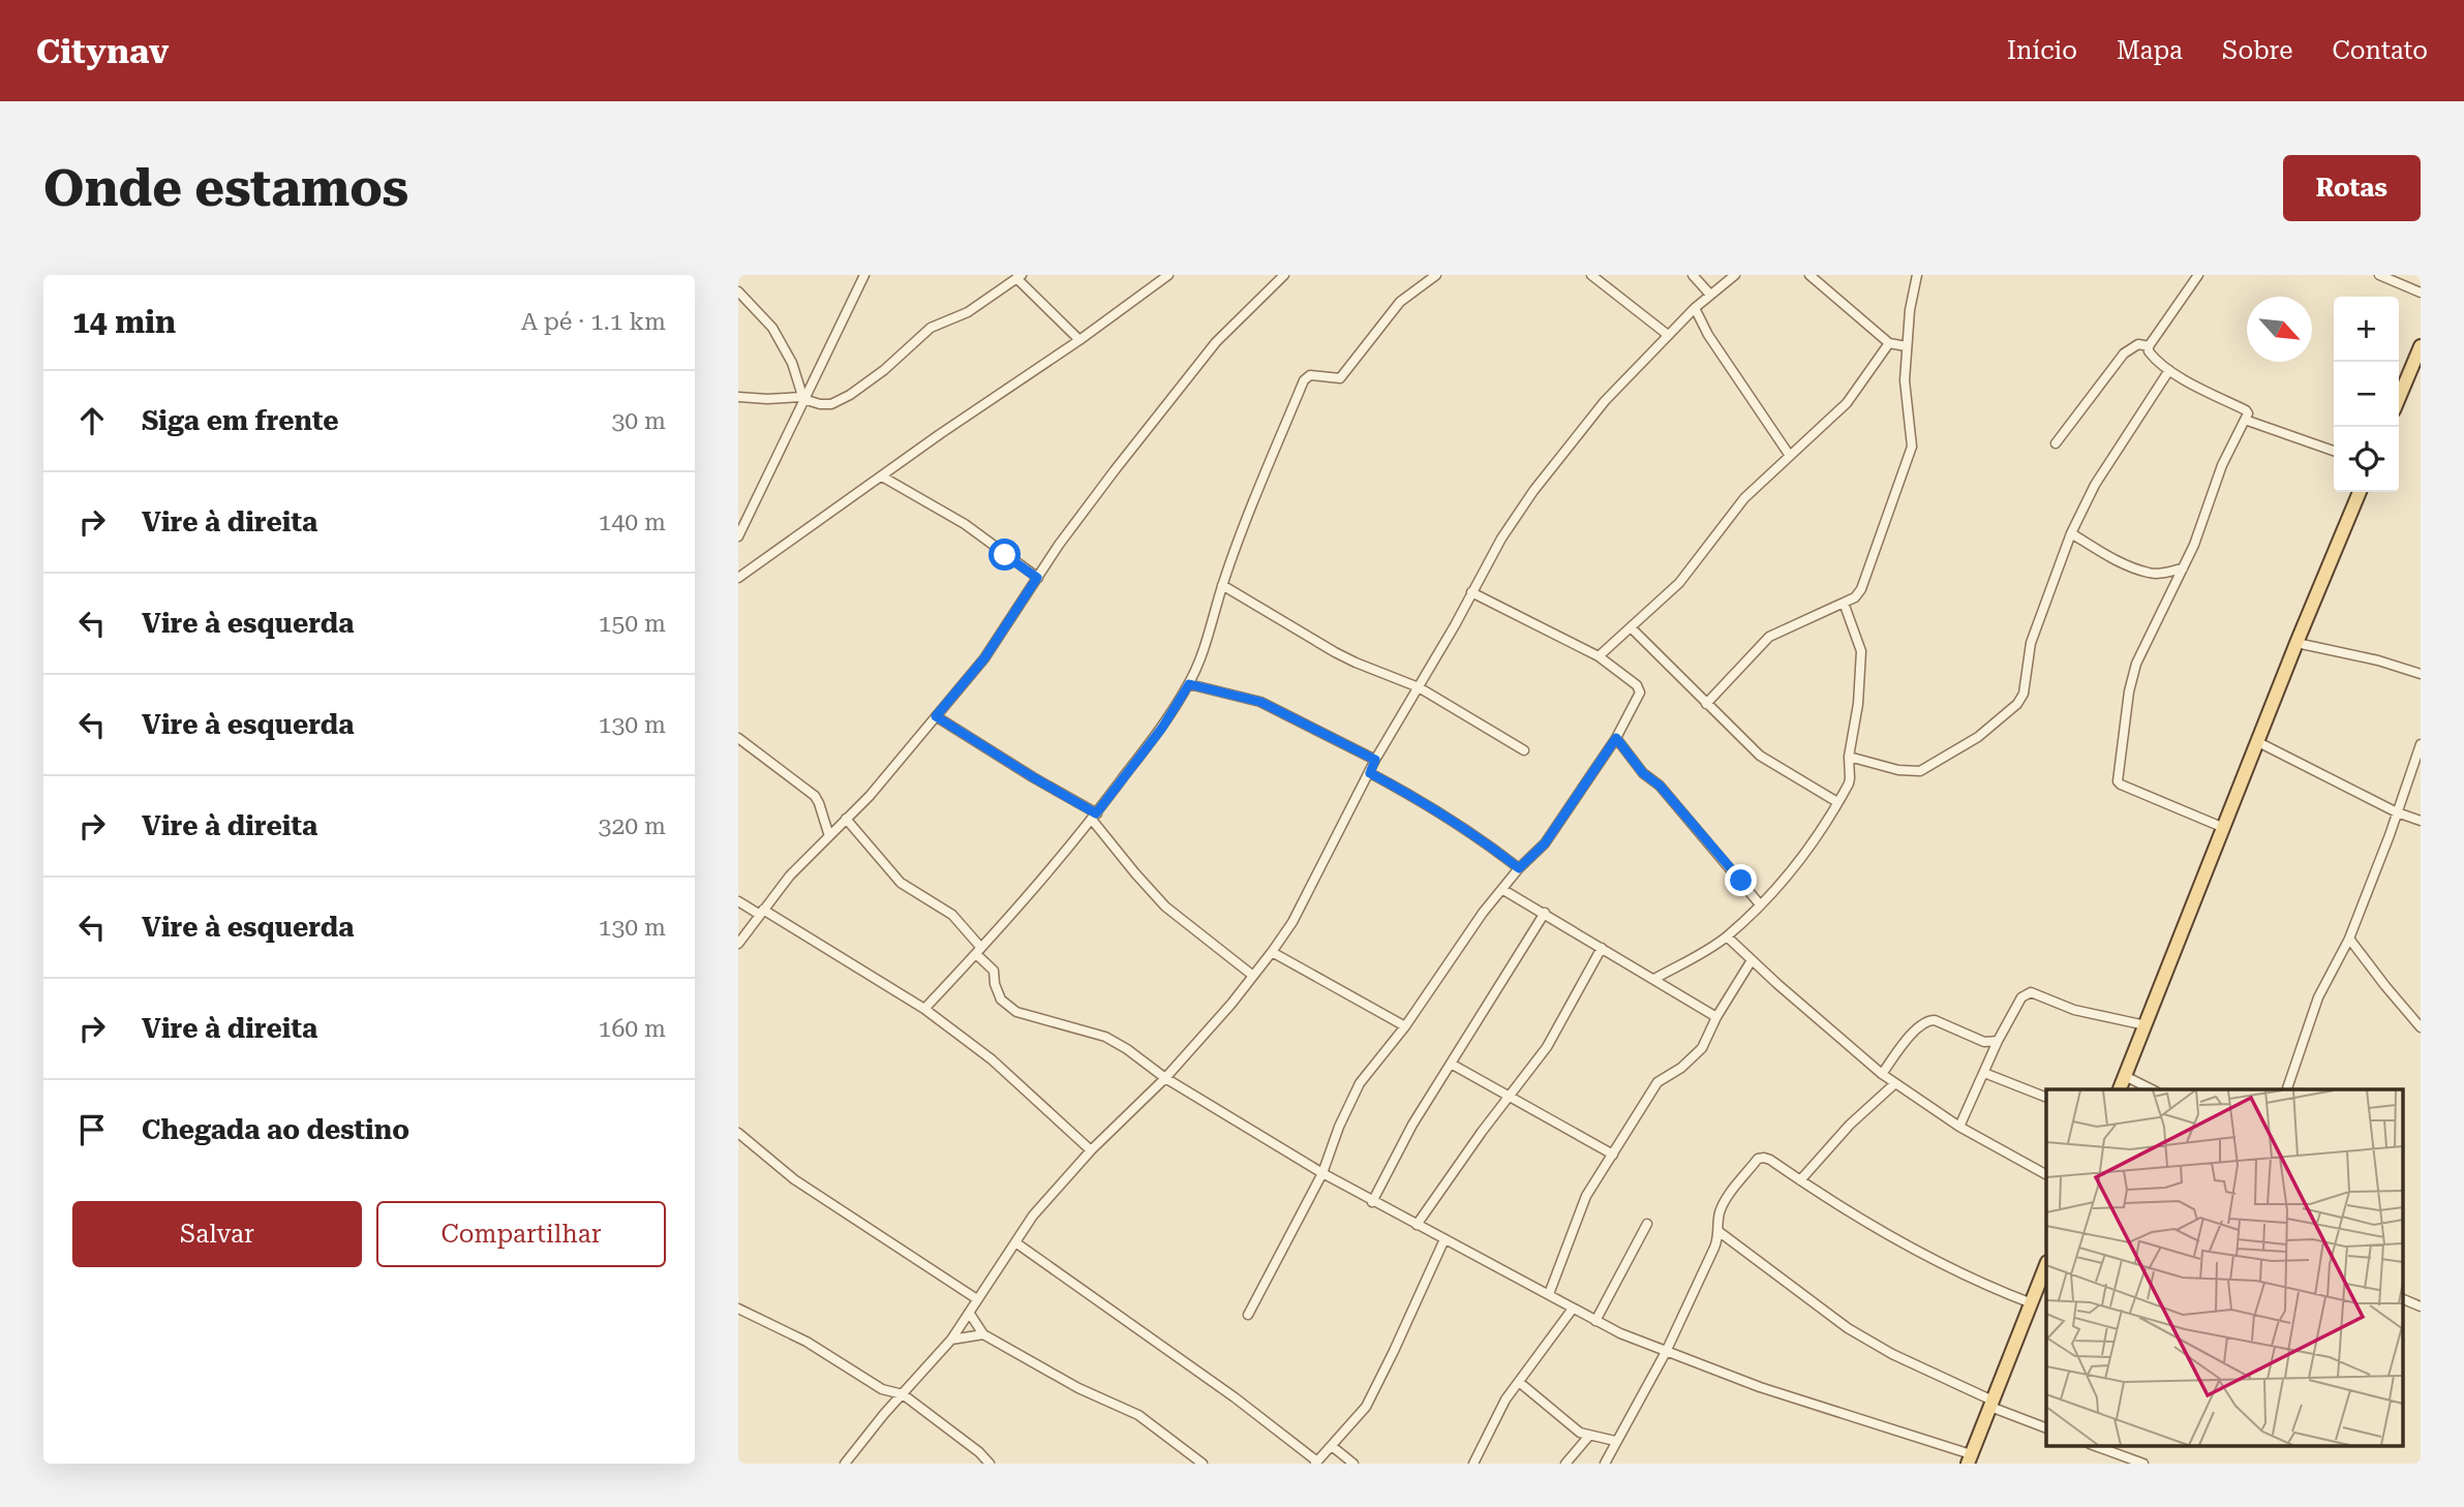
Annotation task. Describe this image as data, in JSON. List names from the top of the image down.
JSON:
{
  "north": "bottom right",
  "page": {
    "header": "Citynav",
    "nav": [
      "Início",
      "Mapa",
      "Sobre",
      "Contato"
    ],
    "buttons": [
      "Rotas",
      ["Salvar", "Compartilhar"]
    ],
    "title": "Onde estamos",
    "heading": ["14 min", "A pé · 1.1 km"],
    "map_buttons": ["+", "−"],
    "list": [
      ["Siga em frente", "30 m"],
      ["Vire à direita", "140 m"],
      ["Vire à esquerda", "150 m"],
      ["Vire à esquerda", "130 m"],
      ["Vire à direita", "320 m"],
      ["Vire à esquerda", "130 m"],
      ["Vire à direita", "160 m"],
      "Chegada ao destino"
    ]
  }
}
